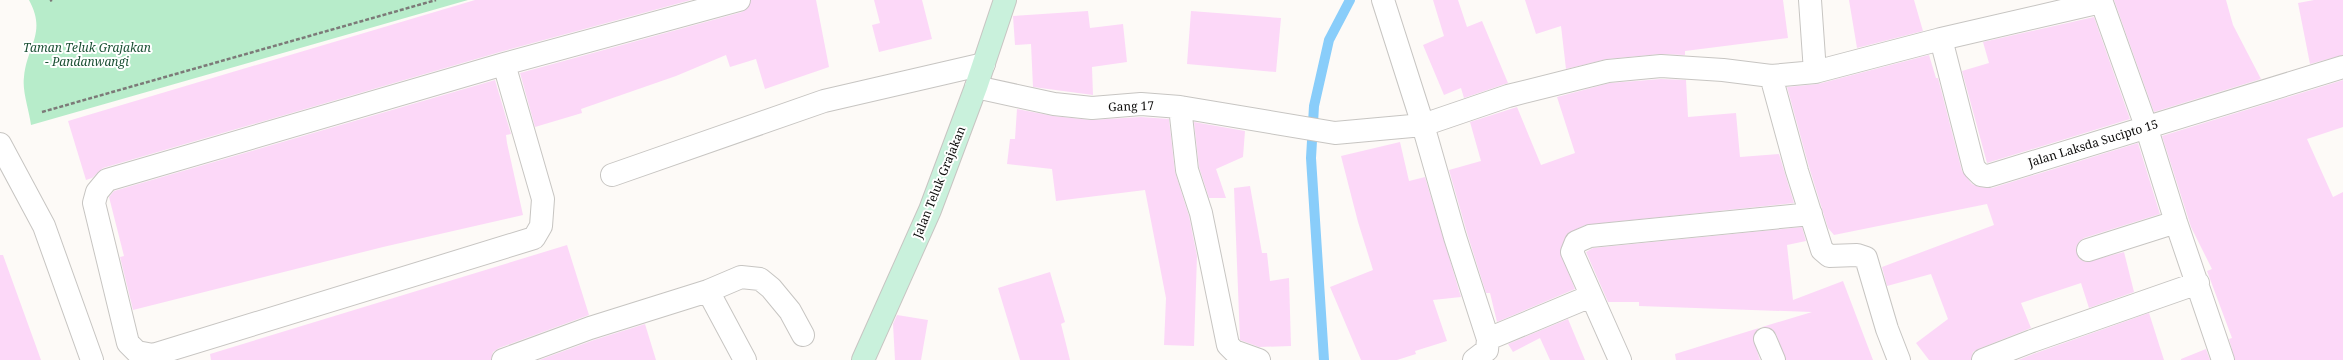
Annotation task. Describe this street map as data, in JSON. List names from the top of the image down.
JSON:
{
  "streets": {
    "street": ["Gang 17", "Jalan Laksda Sucipto 15", "Jalan Teluk Grajakan"]
  },
  "crossings": [
    ["Gang 17", "Jalan Laksda Sucipto 15"],
    ["Gang 17", "Jalan Teluk Grajakan"]
  ],
  "parks": ["Taman Teluk Grajakan - Pandanwangi"]
}
